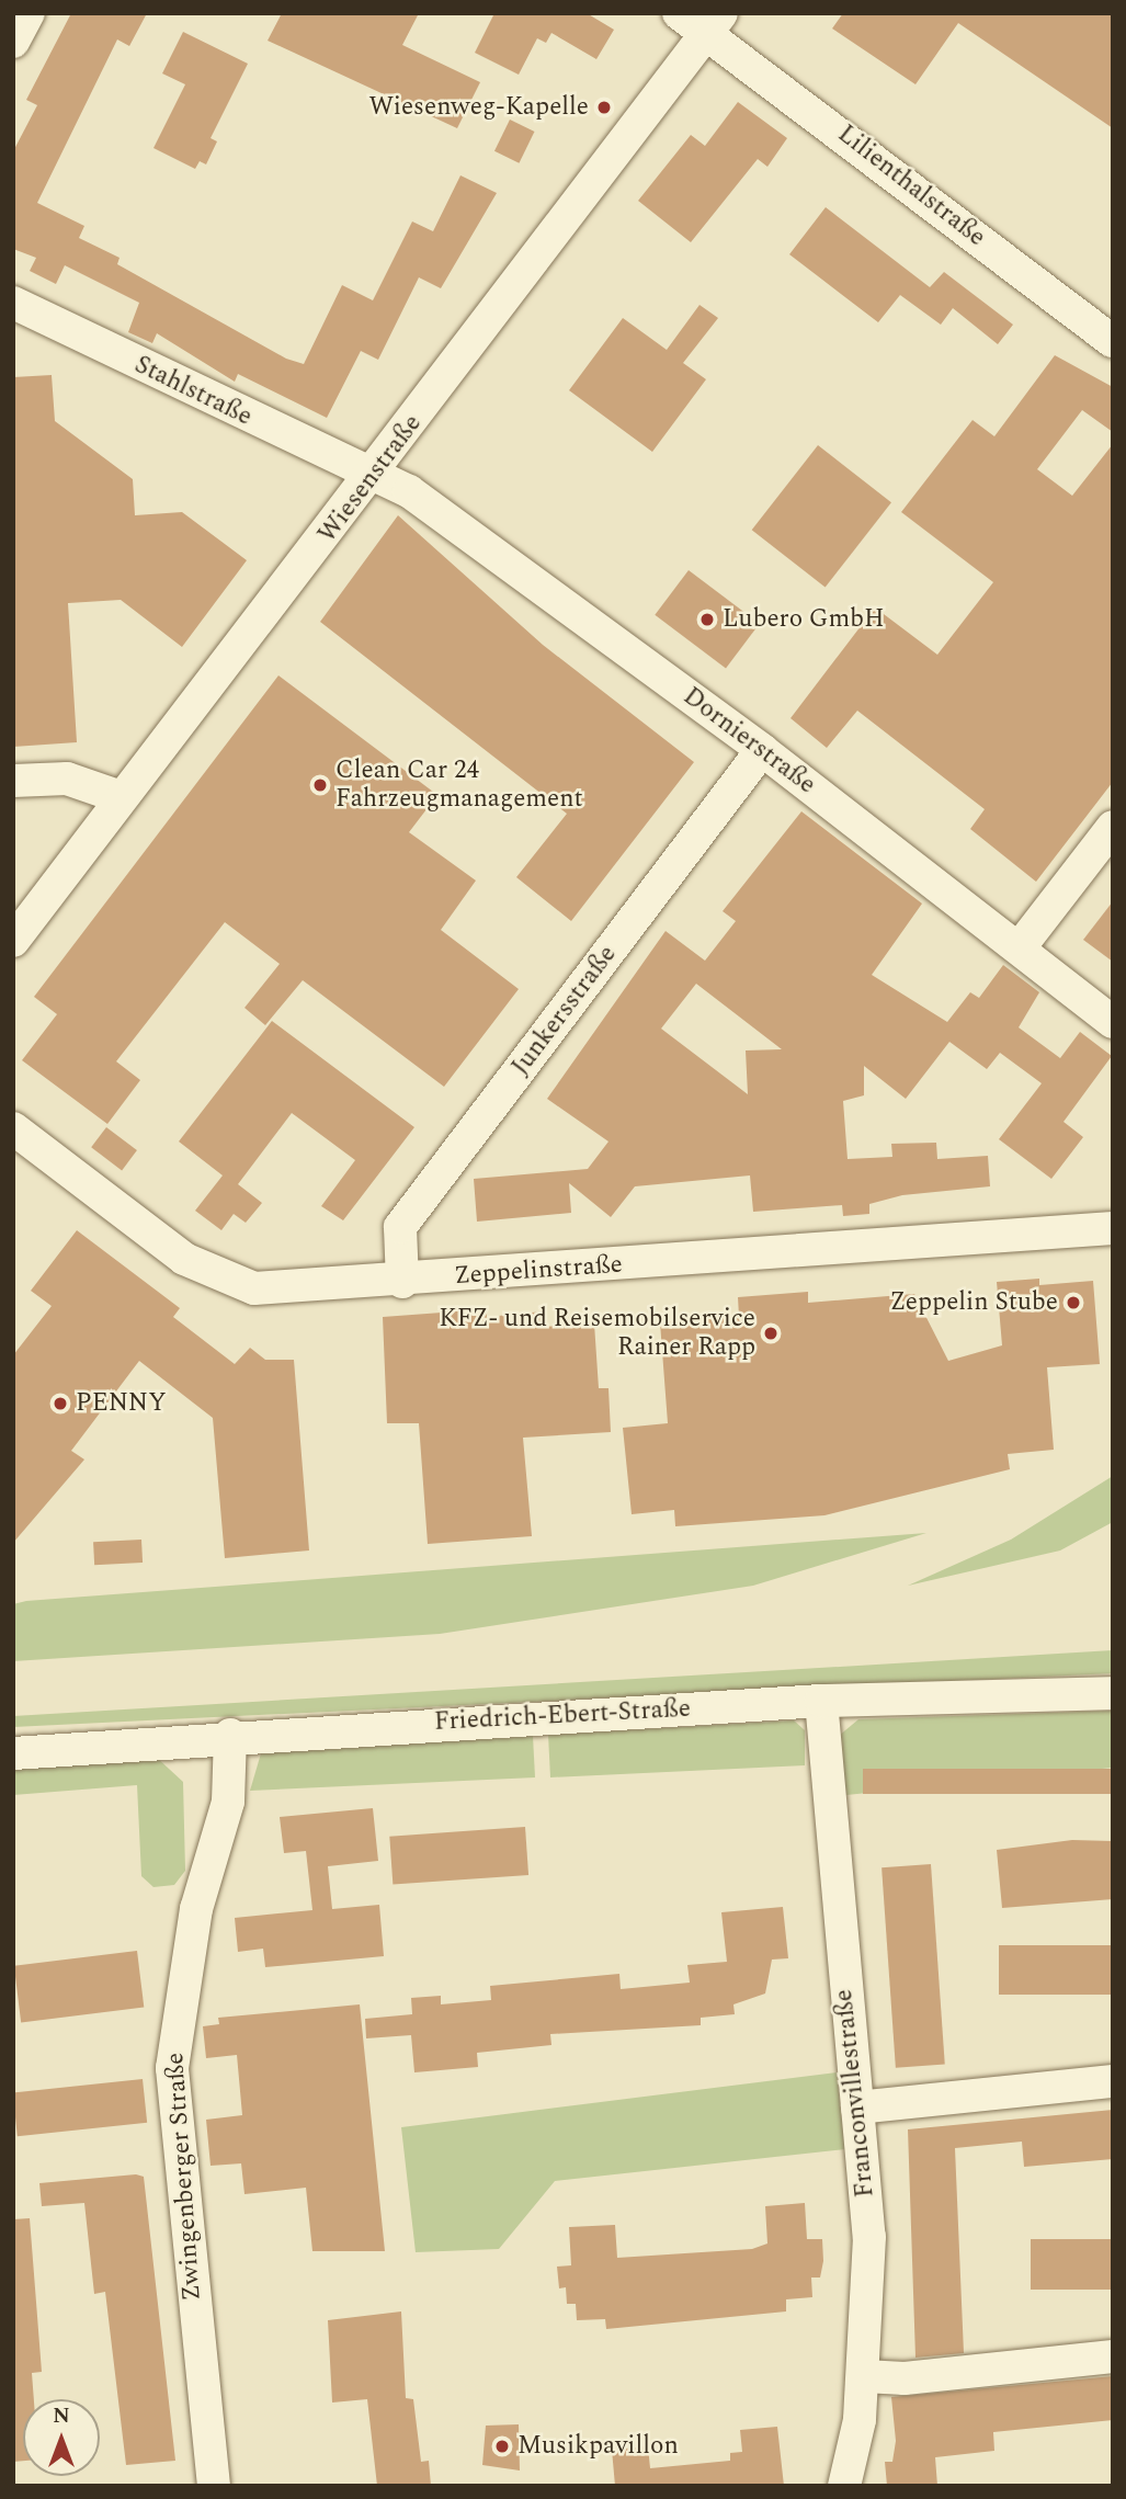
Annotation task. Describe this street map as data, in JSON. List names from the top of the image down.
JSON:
{
  "streets": {
    "street": [
      "Lilienthalstraße",
      "Stahlstraße",
      "Wiesenstraße",
      "Dornierstraße",
      "Junkersstraße",
      "Zeppelinstraße",
      "Friedrich-Ebert-Straße",
      "Franconvillestraße",
      "Zwingenberger Straße"
    ]
  },
  "crossings": [
    ["Lilienthalstraße", "Wiesenstraße"],
    ["Stahlstraße", "Wiesenstraße"],
    ["Stahlstraße", "Dornierstraße"],
    ["Wiesenstraße", "Dornierstraße"],
    ["Dornierstraße", "Junkersstraße"],
    ["Junkersstraße", "Zeppelinstraße"],
    ["Friedrich-Ebert-Straße", "Franconvillestraße"],
    ["Friedrich-Ebert-Straße", "Zwingenberger Straße"]
  ],
  "places": [
    "Wiesenweg-Kapelle",
    "Lubero GmbH",
    "Clean Car 24 Fahrzeugmanagement",
    "Zeppelin Stube",
    "KFZ- und Reisemobilservice Rainer Rapp",
    "PENNY",
    "Musikpavillon"
  ],
  "north": "top"
}
